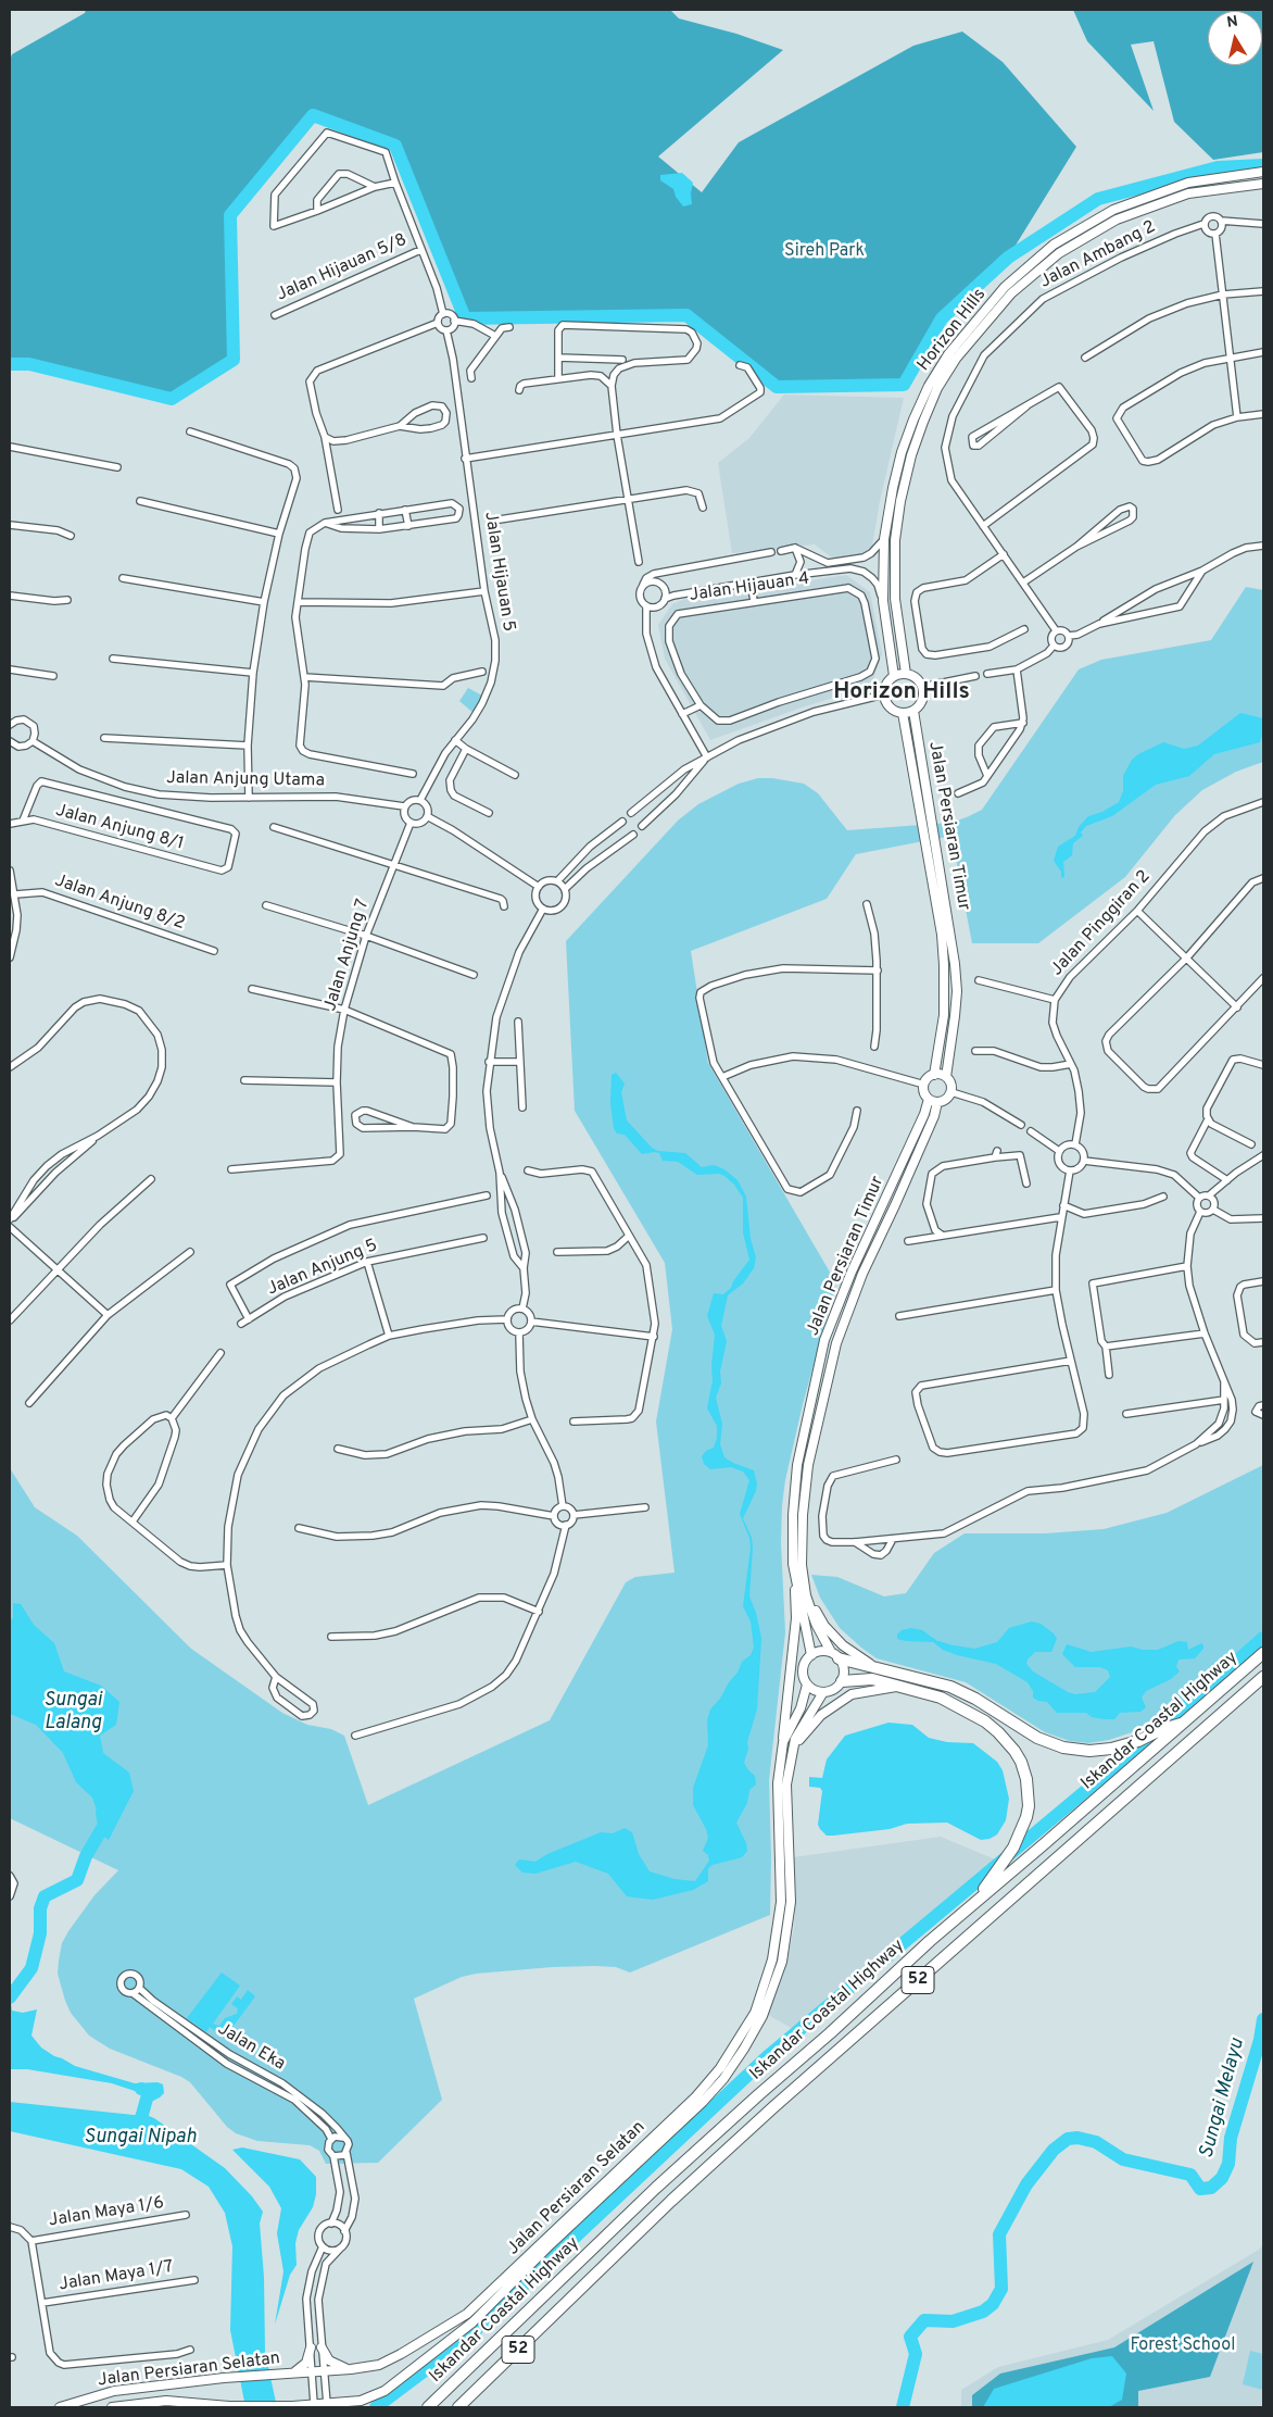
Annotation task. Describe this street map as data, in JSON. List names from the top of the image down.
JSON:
{
  "streets": {
    "highway": ["Iskandar Coastal Highway", "52"],
    "street": [
      "Jalan Ambang 2",
      "Jalan Hijauan 5/8",
      "Horizon Hills",
      "Jalan Hijauan 5",
      "Jalan Hijauan 4",
      "Jalan Anjung Utama",
      "Jalan Persiaran Timur",
      "Jalan Anjung 8/1",
      "Jalan Anjung 8/2",
      "Jalan Pinggiran 2",
      "Jalan Anjung 7",
      "Jalan Anjung 5",
      "Jalan Eka",
      "Jalan Persiaran Selatan",
      "Jalan Maya 1/6",
      "Jalan Maya 1/7"
    ]
  },
  "crossings": [
    ["Horizon Hills", "Jalan Persiaran Timur"],
    ["Jalan Hijauan 5", "Jalan Anjung Utama"],
    ["Jalan Hijauan 5", "Jalan Anjung 7"],
    ["Jalan Anjung Utama", "Jalan Anjung 7"],
    ["Jalan Persiaran Timur", "Jalan Persiaran Selatan"],
    ["Jalan Eka", "Jalan Persiaran Selatan"]
  ],
  "districts": ["Horizon Hills"],
  "water": ["Sungai Lalang", "Sungai Melayu", "Sungai Nipah"],
  "parks": ["Sireh Park", "Forest School"],
  "north": "top"
}
